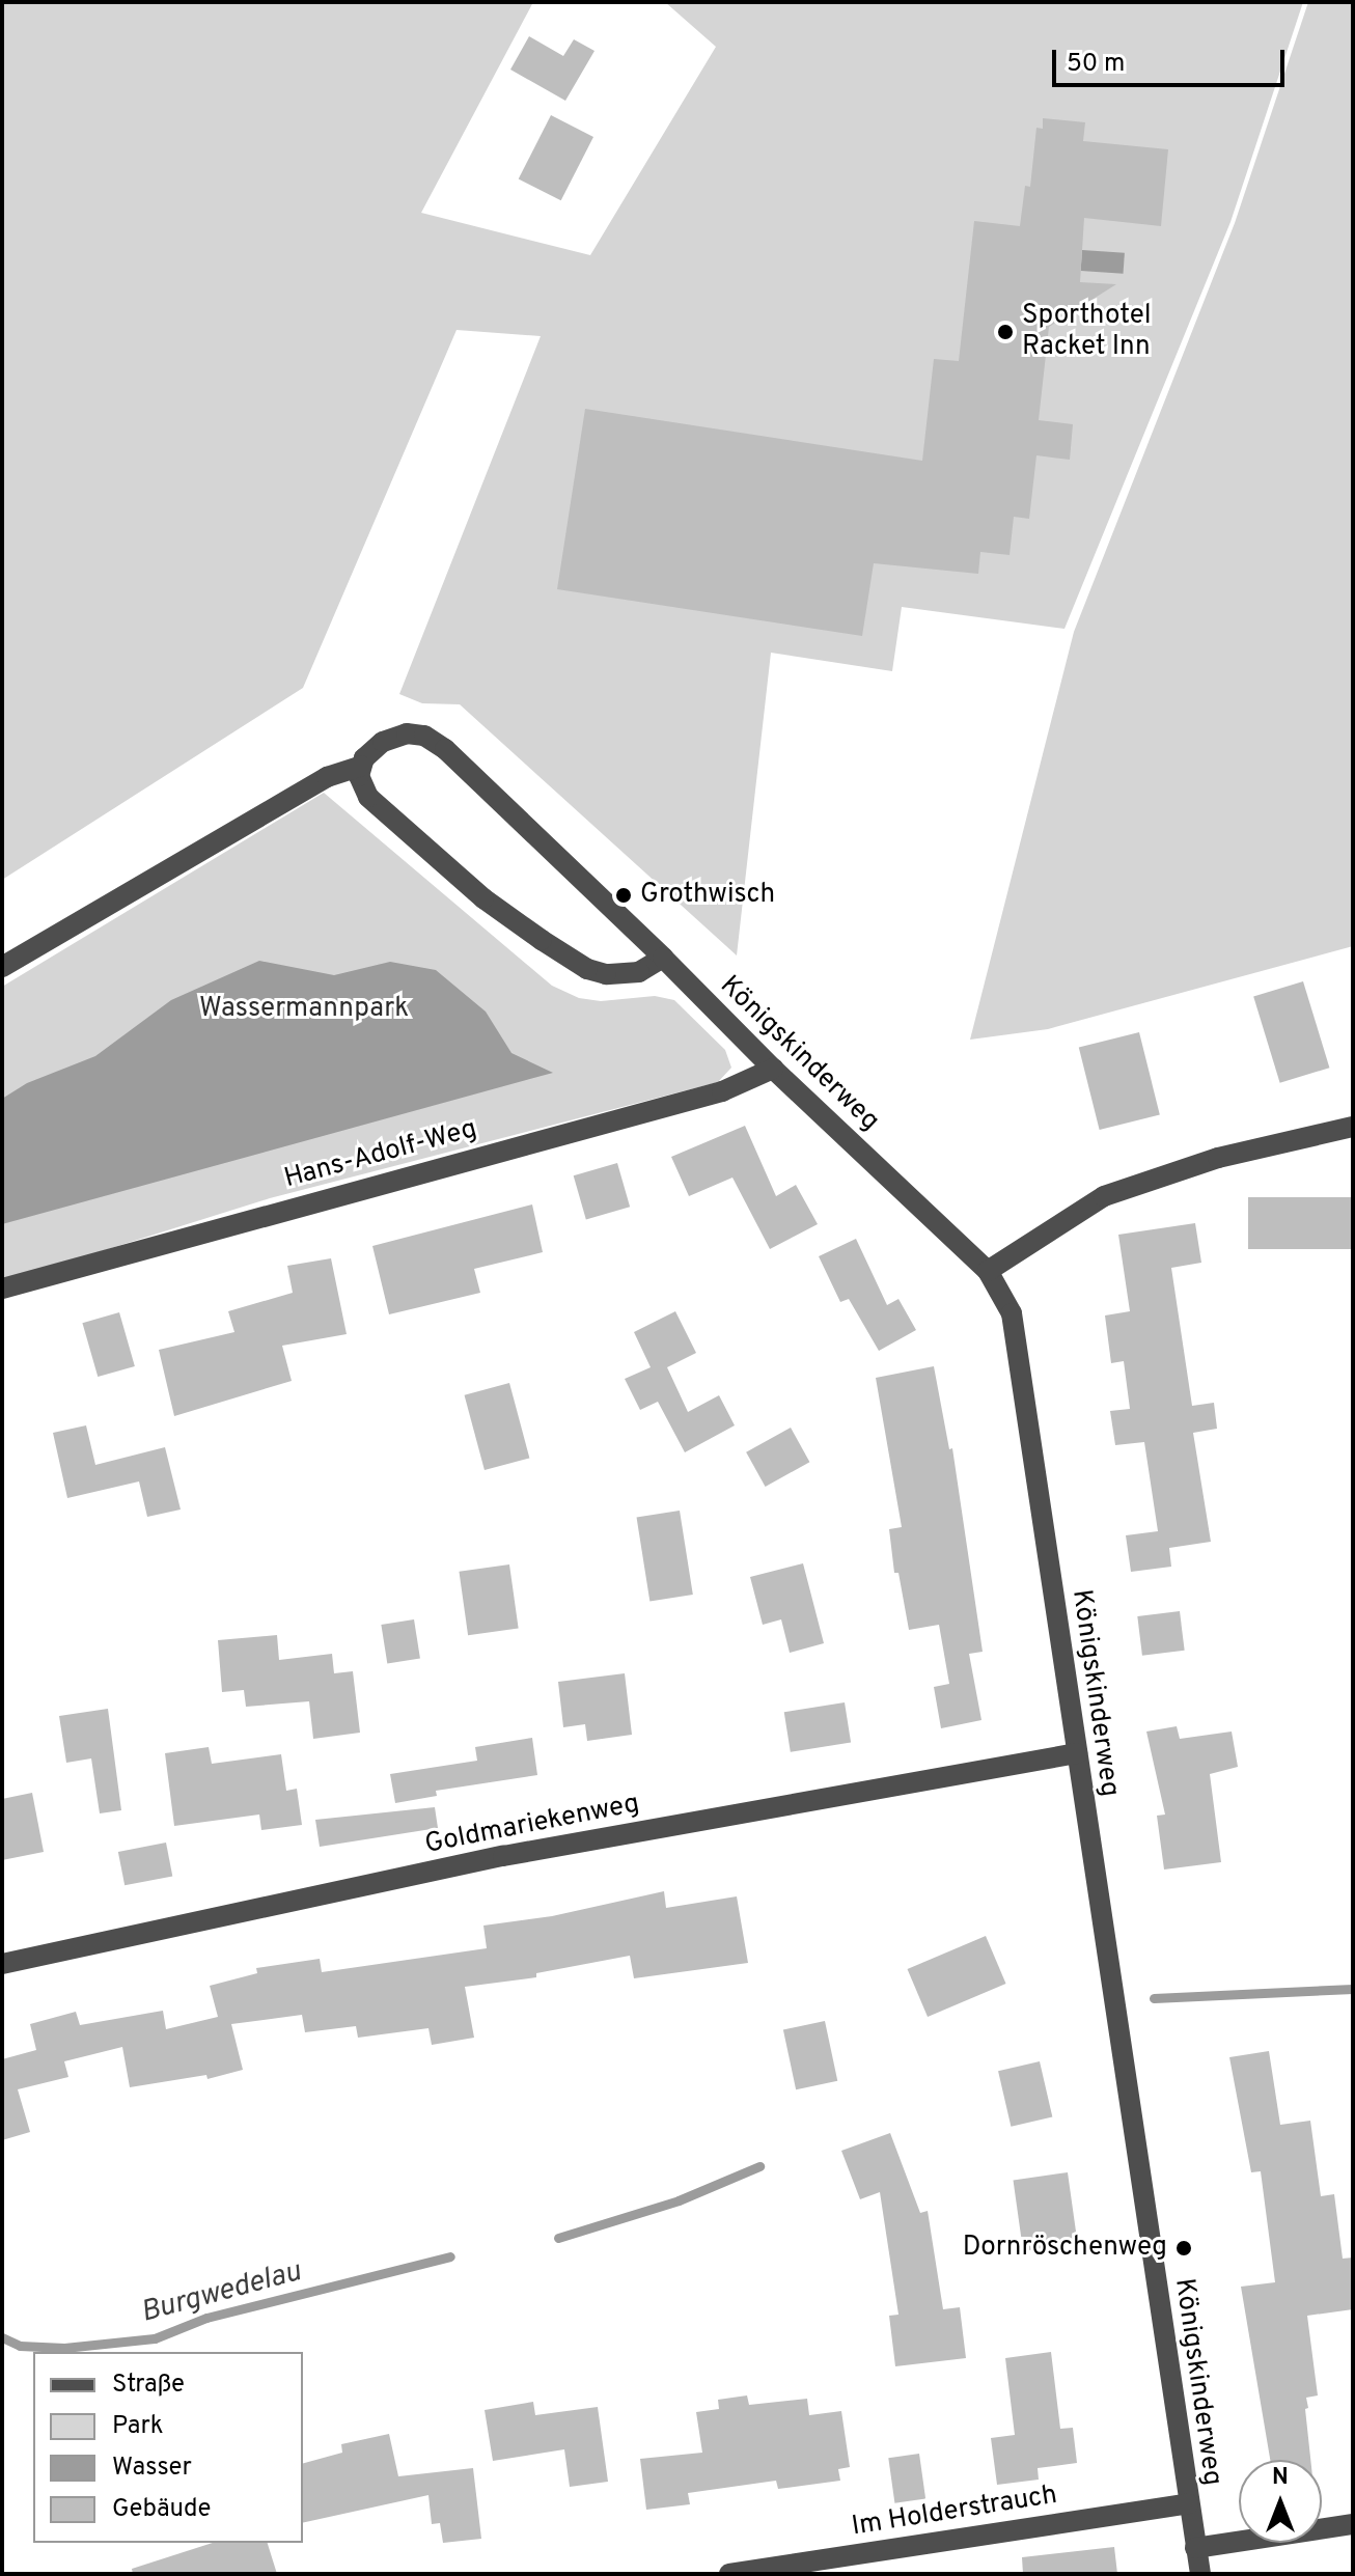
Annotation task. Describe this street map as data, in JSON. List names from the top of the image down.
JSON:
{
  "streets": {
    "street": [
      "Königskinderweg",
      "Hans-Adolf-Weg",
      "Goldmariekenweg",
      "Im Holderstrauch"
    ]
  },
  "crossings": [
    ["Königskinderweg", "Hans-Adolf-Weg"],
    ["Königskinderweg", "Goldmariekenweg"],
    ["Königskinderweg", "Im Holderstrauch"]
  ],
  "water": ["Burgwedelau"],
  "parks": ["Wassermannpark"],
  "places": ["Sporthotel Racket Inn", "Grothwisch", "Dornröschenweg"],
  "legend": [
    "Straße",
    "Park",
    "Wasser",
    "Gebäude"
  ],
  "scale_bar": "50 m",
  "north": "top"
}
